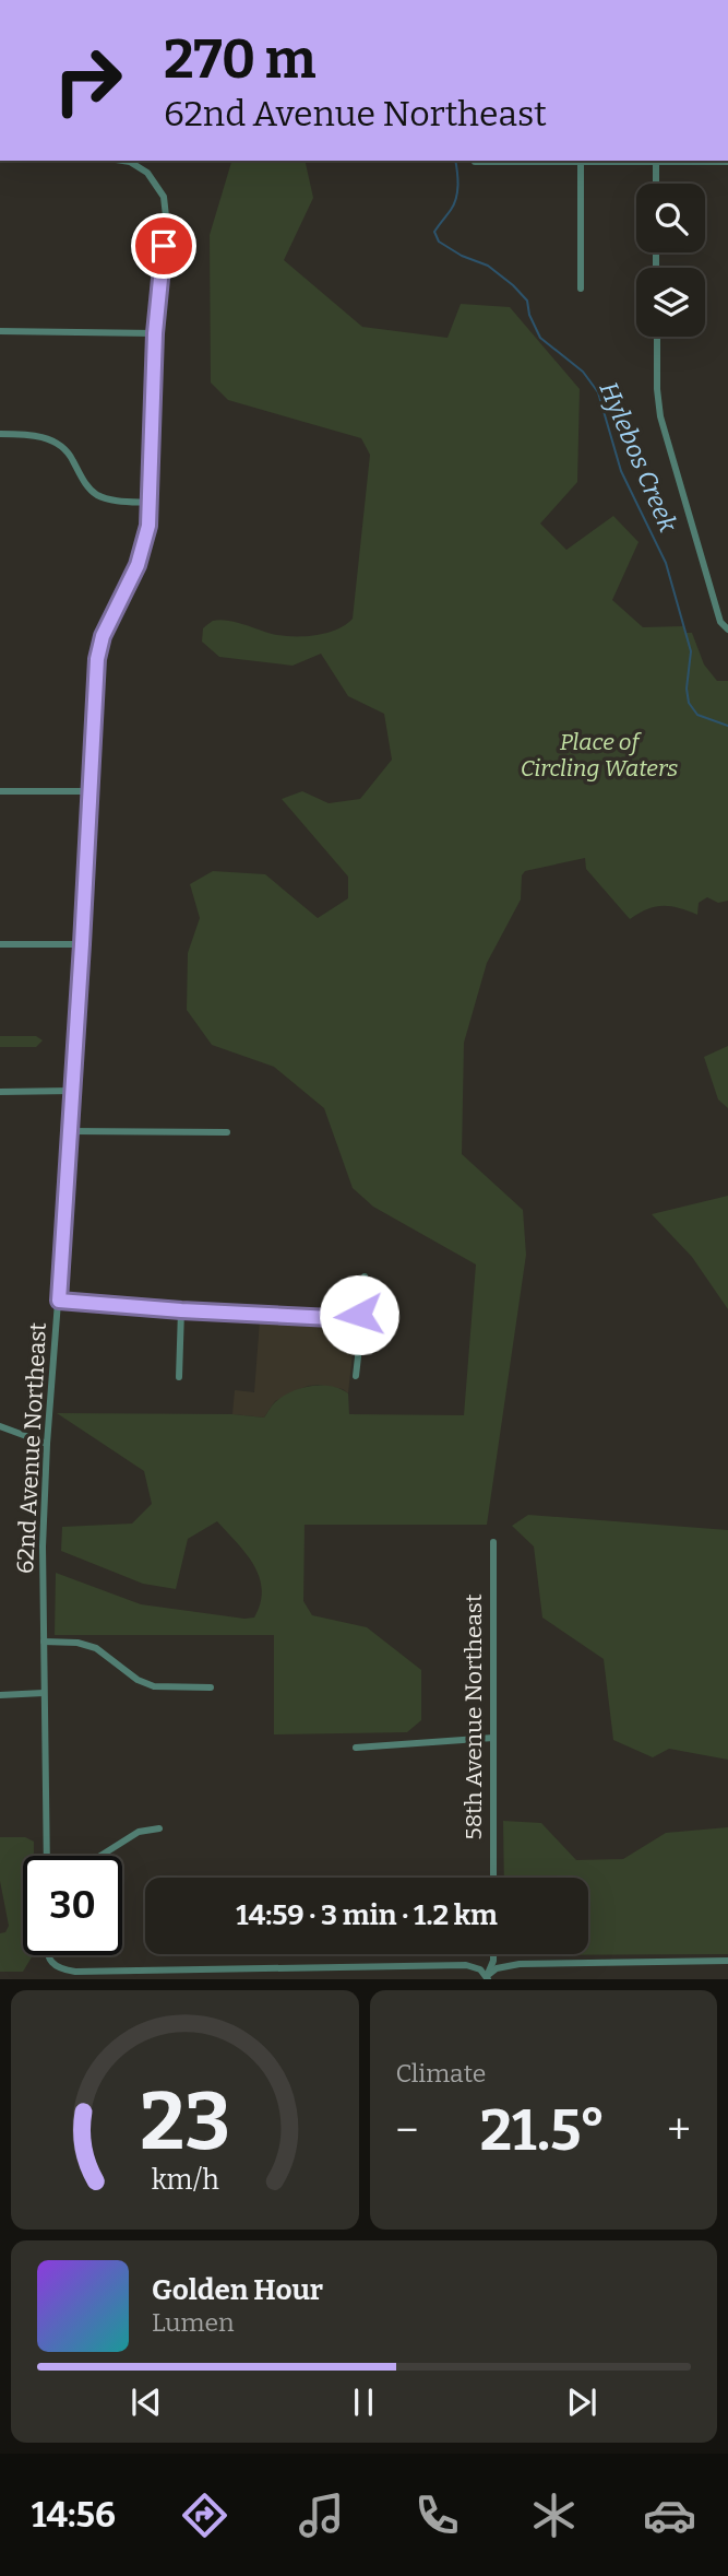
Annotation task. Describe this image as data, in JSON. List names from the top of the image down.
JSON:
{
  "streets": {
    "street": ["62nd Avenue Northeast", "58th Avenue Northeast"]
  },
  "water": ["Hylebos Creek"],
  "parks": ["Place of Circling Waters"],
  "page": {
    "turn": ["270 m", "62nd Avenue Northeast"],
    "limit": "30",
    "trip": "14:59 · 3 min · 1.2 km",
    "tile": "Climate",
    "heat": ["−", "21.5°", "+"],
    "song": ["Golden Hour", "Lumen"],
    "tabs": "14:56",
    "gauge": ["23", "km/h"]
  }
}
